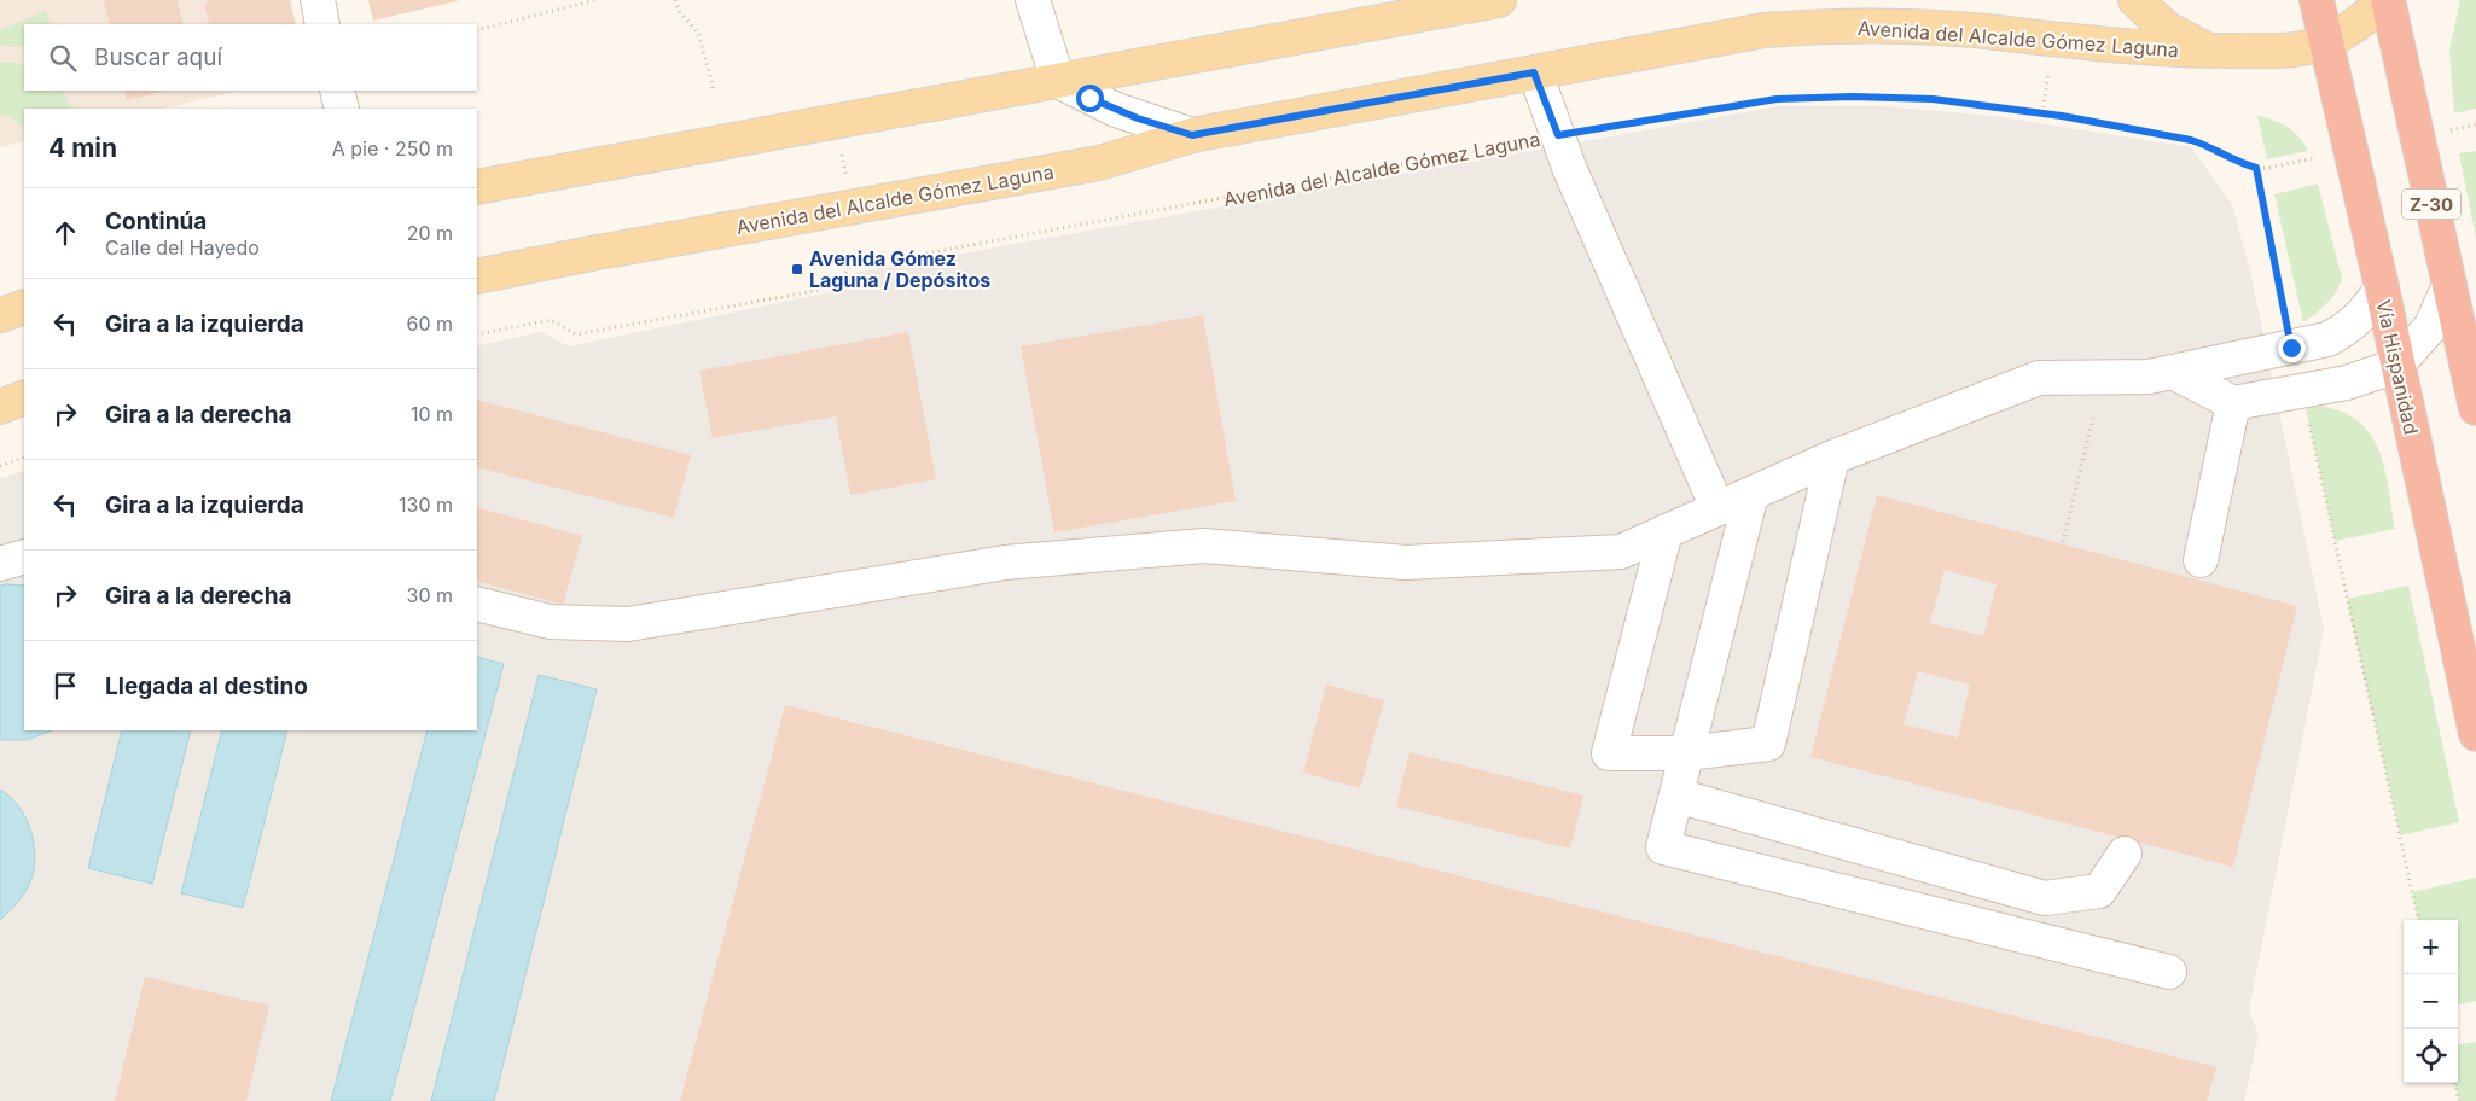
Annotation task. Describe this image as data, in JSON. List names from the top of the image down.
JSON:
{
  "streets": {
    "highway": ["Z-30", "Vía Hispanidad"],
    "main road": ["Avenida del Alcalde Gómez Laguna"]
  },
  "crossings": [
    ["Avenida del Alcalde Gómez Laguna", "Z-30"],
    ["Avenida del Alcalde Gómez Laguna", "Vía Hispanidad"]
  ],
  "places": {
    "transit": ["Avenida Gómez Laguna / Depósitos"]
  },
  "page": {
    "search": "Buscar aquí",
    "heading": ["4 min", "A pie · 250 m"],
    "list": [
      ["Continúa", "Calle del Hayedo", "20 m"],
      ["Gira a la izquierda", "60 m"],
      ["Gira a la derecha", "10 m"],
      ["Gira a la izquierda", "130 m"],
      ["Gira a la derecha", "30 m"],
      "Llegada al destino"
    ],
    "map_buttons": ["+", "−"]
  }
}
